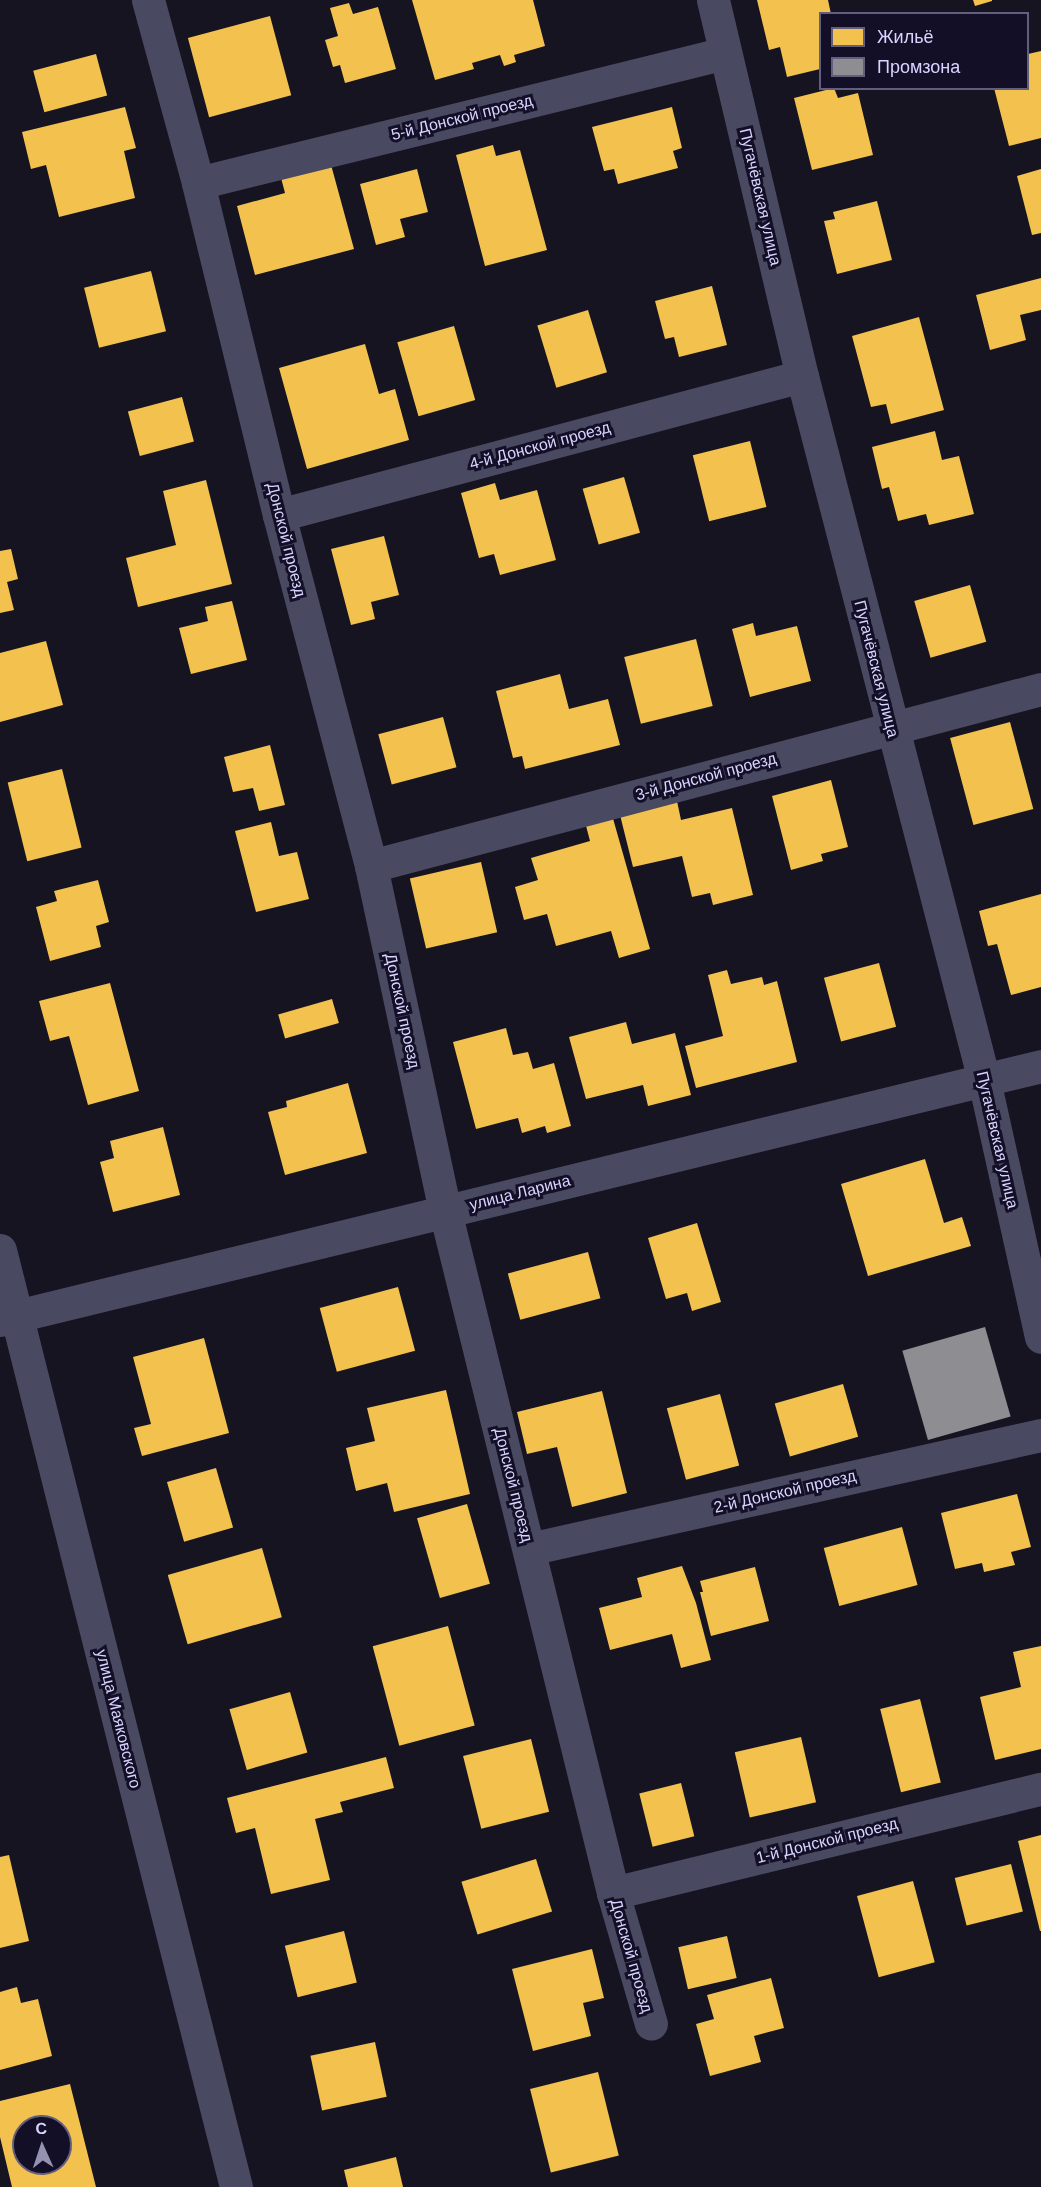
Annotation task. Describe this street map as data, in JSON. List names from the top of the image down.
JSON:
{
  "streets": {
    "street": [
      "5-й Донской проезд",
      "Пугачёвская улица",
      "4-й Донской проезд",
      "Донской проезд",
      "3-й Донской проезд",
      "улица Ларина",
      "2-й Донской проезд",
      "улица Маяковского",
      "1-й Донской проезд"
    ]
  },
  "crossings": [
    ["5-й Донской проезд", "Пугачёвская улица"],
    ["5-й Донской проезд", "Донской проезд"],
    ["Пугачёвская улица", "4-й Донской проезд"],
    ["Пугачёвская улица", "3-й Донской проезд"],
    ["Пугачёвская улица", "улица Ларина"],
    ["4-й Донской проезд", "Донской проезд"],
    ["Донской проезд", "3-й Донской проезд"],
    ["Донской проезд", "улица Ларина"],
    ["Донской проезд", "2-й Донской проезд"],
    ["Донской проезд", "1-й Донской проезд"],
    ["улица Ларина", "улица Маяковского"]
  ],
  "legend": ["Жильё", "Промзона"],
  "north": "top"
}
